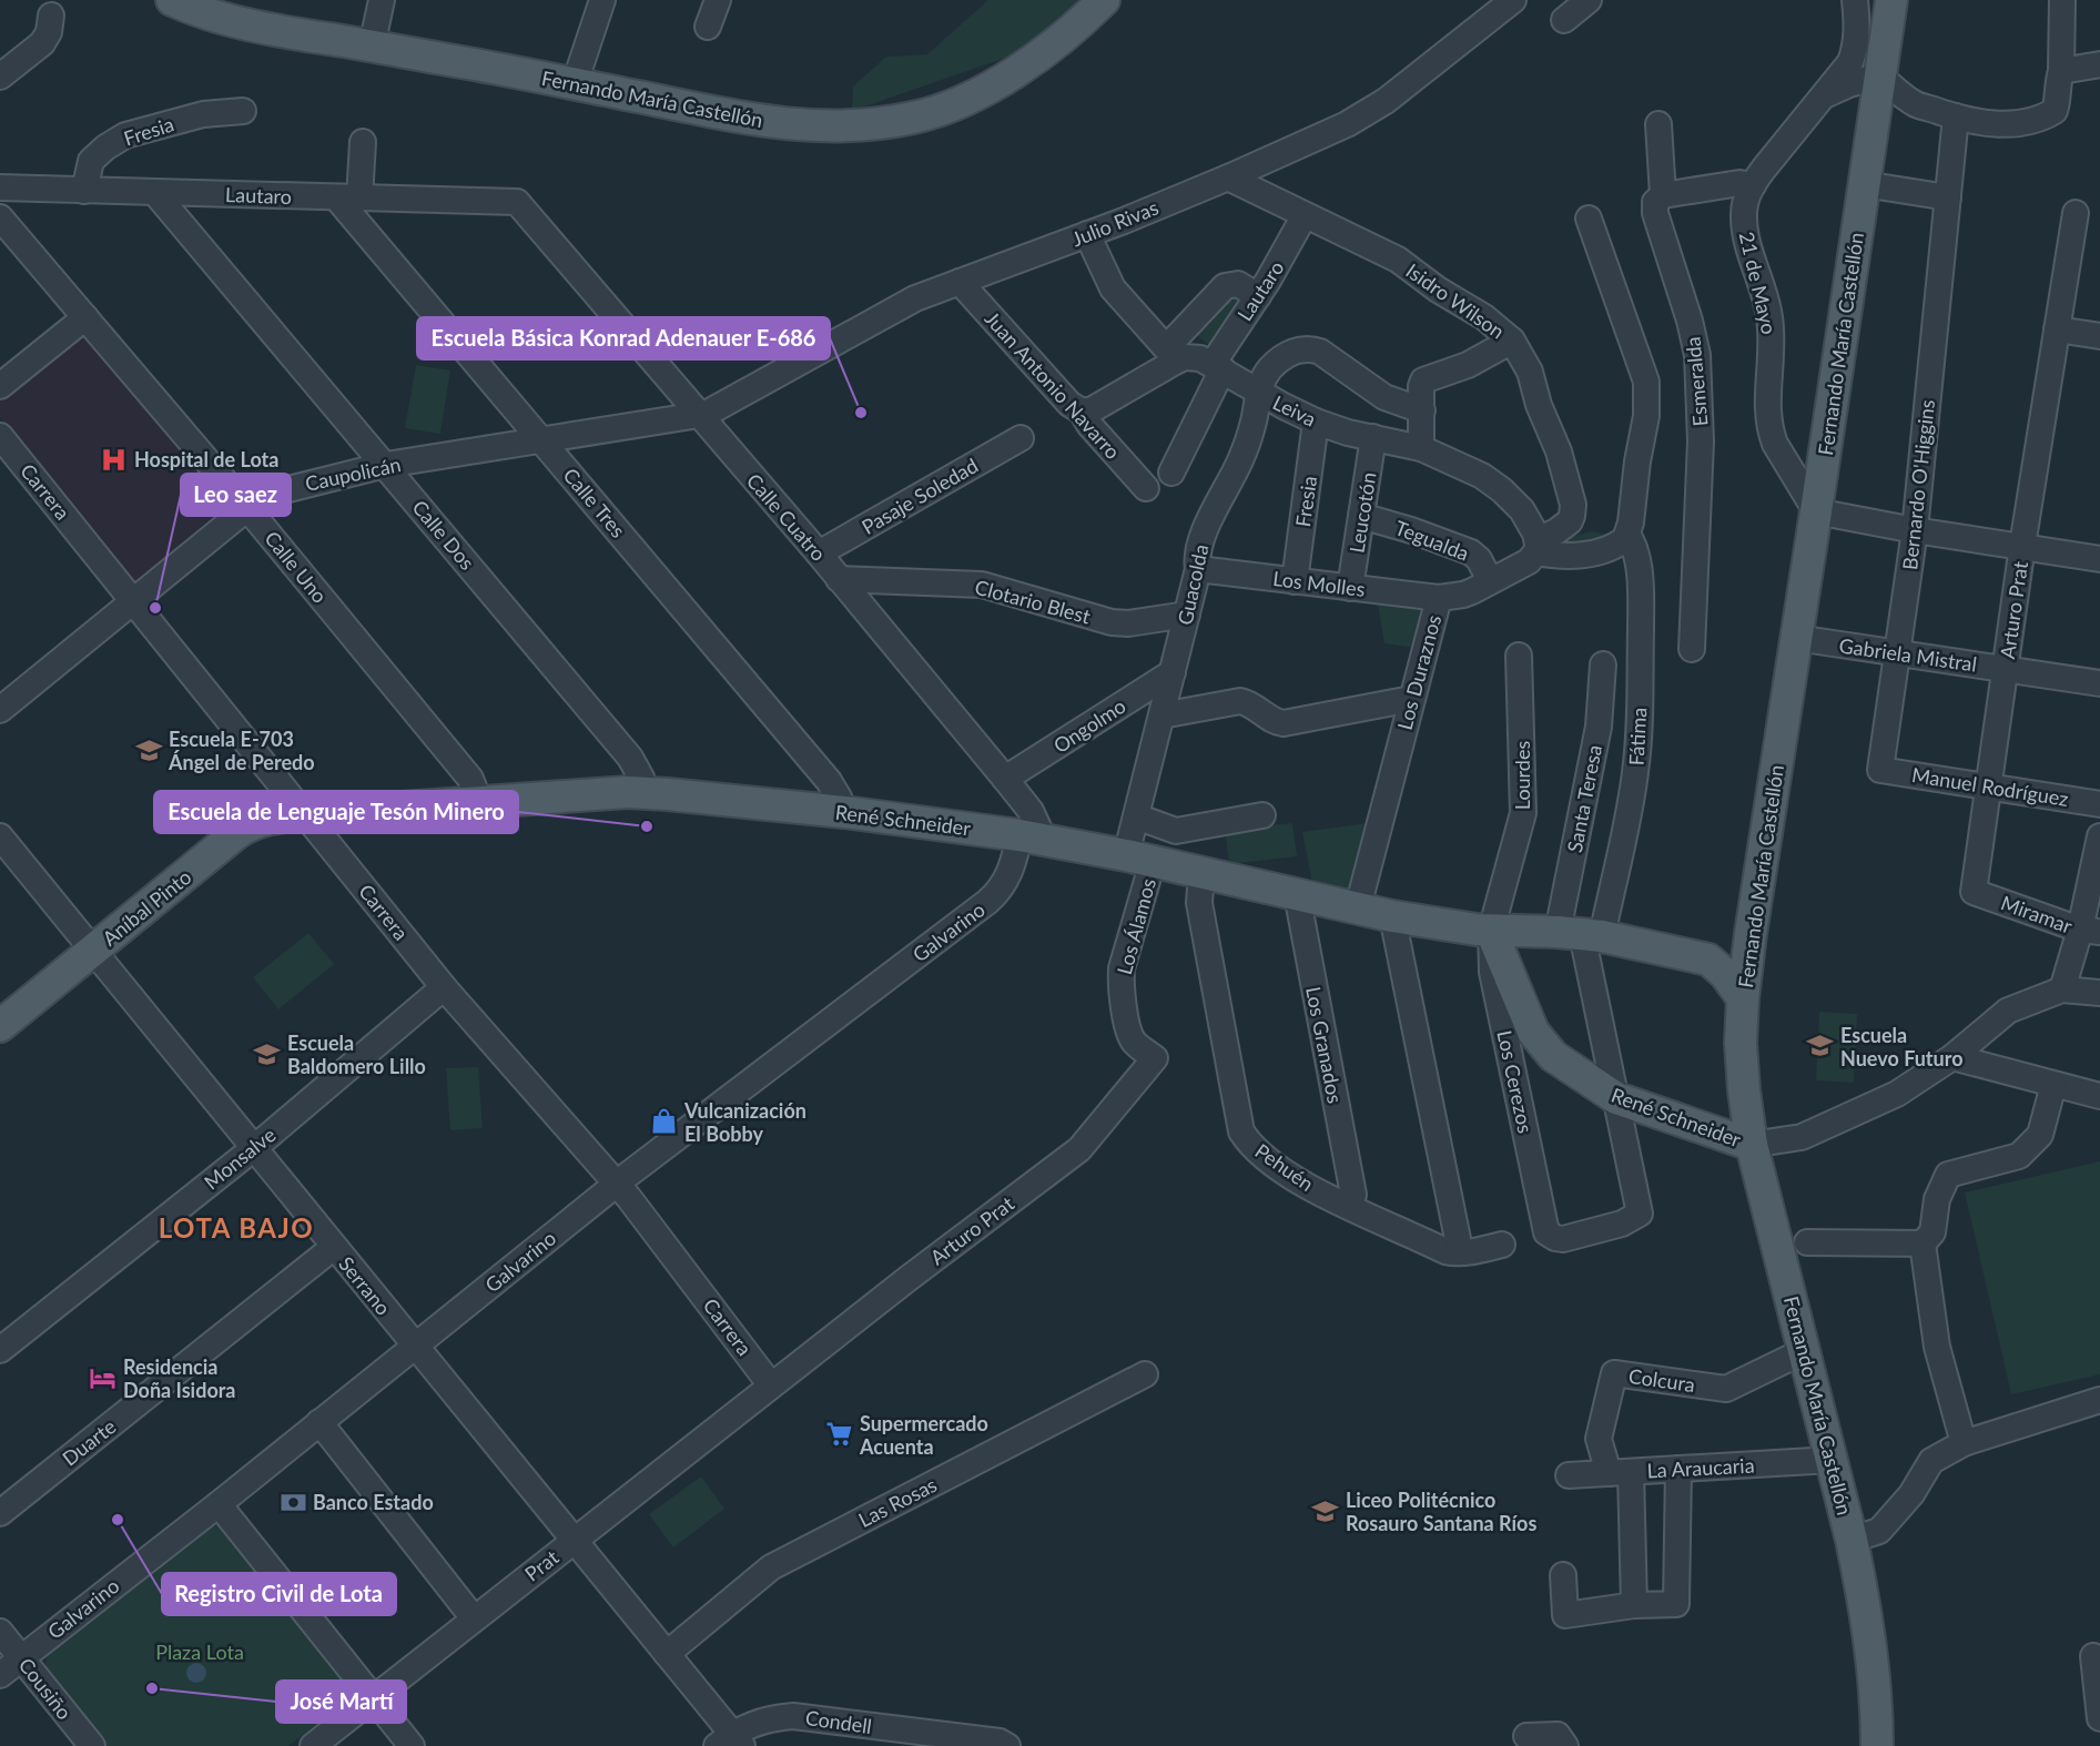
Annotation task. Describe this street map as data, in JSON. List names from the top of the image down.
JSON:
{
  "streets": {
    "main road": ["Fernando María Castellón", "René Schneider", "Aníbal Pinto"],
    "street": [
      "Fresia",
      "Lautaro",
      "Julio Rivas",
      "21 de Mayo",
      "Isidro Wilson",
      "Esmeralda",
      "Juan Antonio Navarro",
      "Leiva",
      "Caupolicán",
      "Bernardo O'Higgins",
      "Carrera",
      "Pasaje Soledad",
      "Calle Tres",
      "Leucotón",
      "Calle Cuatro",
      "Calle Dos",
      "Tegualda",
      "Calle Uno",
      "Los Molles",
      "Guacolda",
      "Clotario Blest",
      "Arturo Prat",
      "Gabriela Mistral",
      "Los Duraznos",
      "Ongolmo",
      "Fátima",
      "Lourdes",
      "Manuel Rodríguez",
      "Santa Teresa",
      "Miramar",
      "Los Álamos",
      "Galvarino",
      "Los Granados",
      "Los Cerezos",
      "Monsalve",
      "Pehuén",
      "Serrano",
      "Colcura",
      "Duarte",
      "La Araucaria",
      "Las Rosas",
      "Prat",
      "Cousiño",
      "Condell"
    ]
  },
  "crossings": [
    ["Fernando María Castellón", "21 de Mayo"],
    ["Fernando María Castellón", "Gabriela Mistral"],
    ["Fernando María Castellón", "René Schneider"],
    ["Fernando María Castellón", "Colcura"],
    ["Fernando María Castellón", "La Araucaria"],
    ["Fresia", "Lautaro"],
    ["Fresia", "Leiva"],
    ["Fresia", "Los Molles"],
    ["Lautaro", "Isidro Wilson"],
    ["Lautaro", "Leiva"],
    ["Lautaro", "Calle Tres"],
    ["Lautaro", "Calle Cuatro"],
    ["Lautaro", "Calle Dos"],
    ["Julio Rivas", "Isidro Wilson"],
    ["Julio Rivas", "Juan Antonio Navarro"],
    ["Julio Rivas", "Caupolicán"],
    ["Julio Rivas", "Calle Cuatro"],
    ["Isidro Wilson", "Leiva"],
    ["Isidro Wilson", "Los Duraznos"],
    ["Leiva", "Leucotón"],
    ["Leiva", "Guacolda"],
    ["Leiva", "Los Duraznos"],
    ["Caupolicán", "Carrera"],
    ["Caupolicán", "Calle Tres"],
    ["Caupolicán", "Calle Cuatro"],
    ["Caupolicán", "Calle Dos"],
    ["Caupolicán", "Calle Uno"],
    ["Bernardo O'Higgins", "Gabriela Mistral"],
    ["Bernardo O'Higgins", "Manuel Rodríguez"],
    ["Carrera", "Arturo Prat"],
    ["Carrera", "René Schneider"],
    ["Carrera", "Aníbal Pinto"],
    ["Carrera", "Galvarino"],
    ["Carrera", "Monsalve"],
    ["Carrera", "Prat"],
    ["Pasaje Soledad", "Calle Cuatro"],
    ["Calle Tres", "René Schneider"],
    ["Leucotón", "Tegualda"],
    ["Leucotón", "Los Molles"],
    ["Calle Cuatro", "Clotario Blest"],
    ["Calle Cuatro", "Ongolmo"],
    ["Calle Cuatro", "René Schneider"],
    ["Calle Cuatro", "Galvarino"],
    ["Calle Dos", "René Schneider"],
    ["Tegualda", "Los Duraznos"],
    ["Calle Uno", "René Schneider"],
    ["Los Molles", "Guacolda"],
    ["Los Molles", "Los Duraznos"],
    ["Guacolda", "Clotario Blest"],
    ["Guacolda", "Ongolmo"],
    ["Guacolda", "René Schneider"],
    ["Guacolda", "Los Álamos"],
    ["Arturo Prat", "Gabriela Mistral"],
    ["Arturo Prat", "Manuel Rodríguez"],
    ["Arturo Prat", "Miramar"],
    ["Arturo Prat", "Los Álamos"],
    ["Arturo Prat", "Prat"],
    ["Los Duraznos", "René Schneider"],
    ["Fátima", "Santa Teresa"],
    ["Fátima", "René Schneider"],
    ["Lourdes", "René Schneider"],
    ["Lourdes", "Los Cerezos"],
    ["Santa Teresa", "René Schneider"],
    ["René Schneider", "Aníbal Pinto"],
    ["René Schneider", "Los Álamos"],
    ["René Schneider", "Galvarino"],
    ["René Schneider", "Los Granados"],
    ["René Schneider", "Los Cerezos"],
    ["René Schneider", "Pehuén"],
    ["Aníbal Pinto", "Serrano"],
    ["Galvarino", "Serrano"],
    ["Galvarino", "Cousiño"],
    ["Monsalve", "Serrano"],
    ["Serrano", "Duarte"],
    ["Serrano", "Las Rosas"],
    ["Serrano", "Prat"],
    ["Serrano", "Condell"],
    ["Colcura", "La Araucaria"]
  ],
  "districts": ["LOTA BAJO"],
  "parks": ["Plaza Lota"],
  "places": {
    "other": [
      "Escuela Básica Konrad Adenauer E-686",
      "Leo saez",
      "Escuela de Lenguaje Tesón Minero",
      "Registro Civil de Lota",
      "José Martí"
    ],
    "hospital": ["Hospital de Lota"],
    "school or university": [
      "Escuela E-703 Ángel de Peredo",
      "Escuela Nuevo Futuro",
      "Escuela Baldomero Lillo",
      "Liceo Politécnico Rosauro Santana Ríos"
    ],
    "shop": ["Vulcanización El Bobby"],
    "hotel": ["Residencia Doña Isidora"],
    "supermarket": ["Supermercado Acuenta"],
    "bank": ["Banco Estado"]
  }
}
